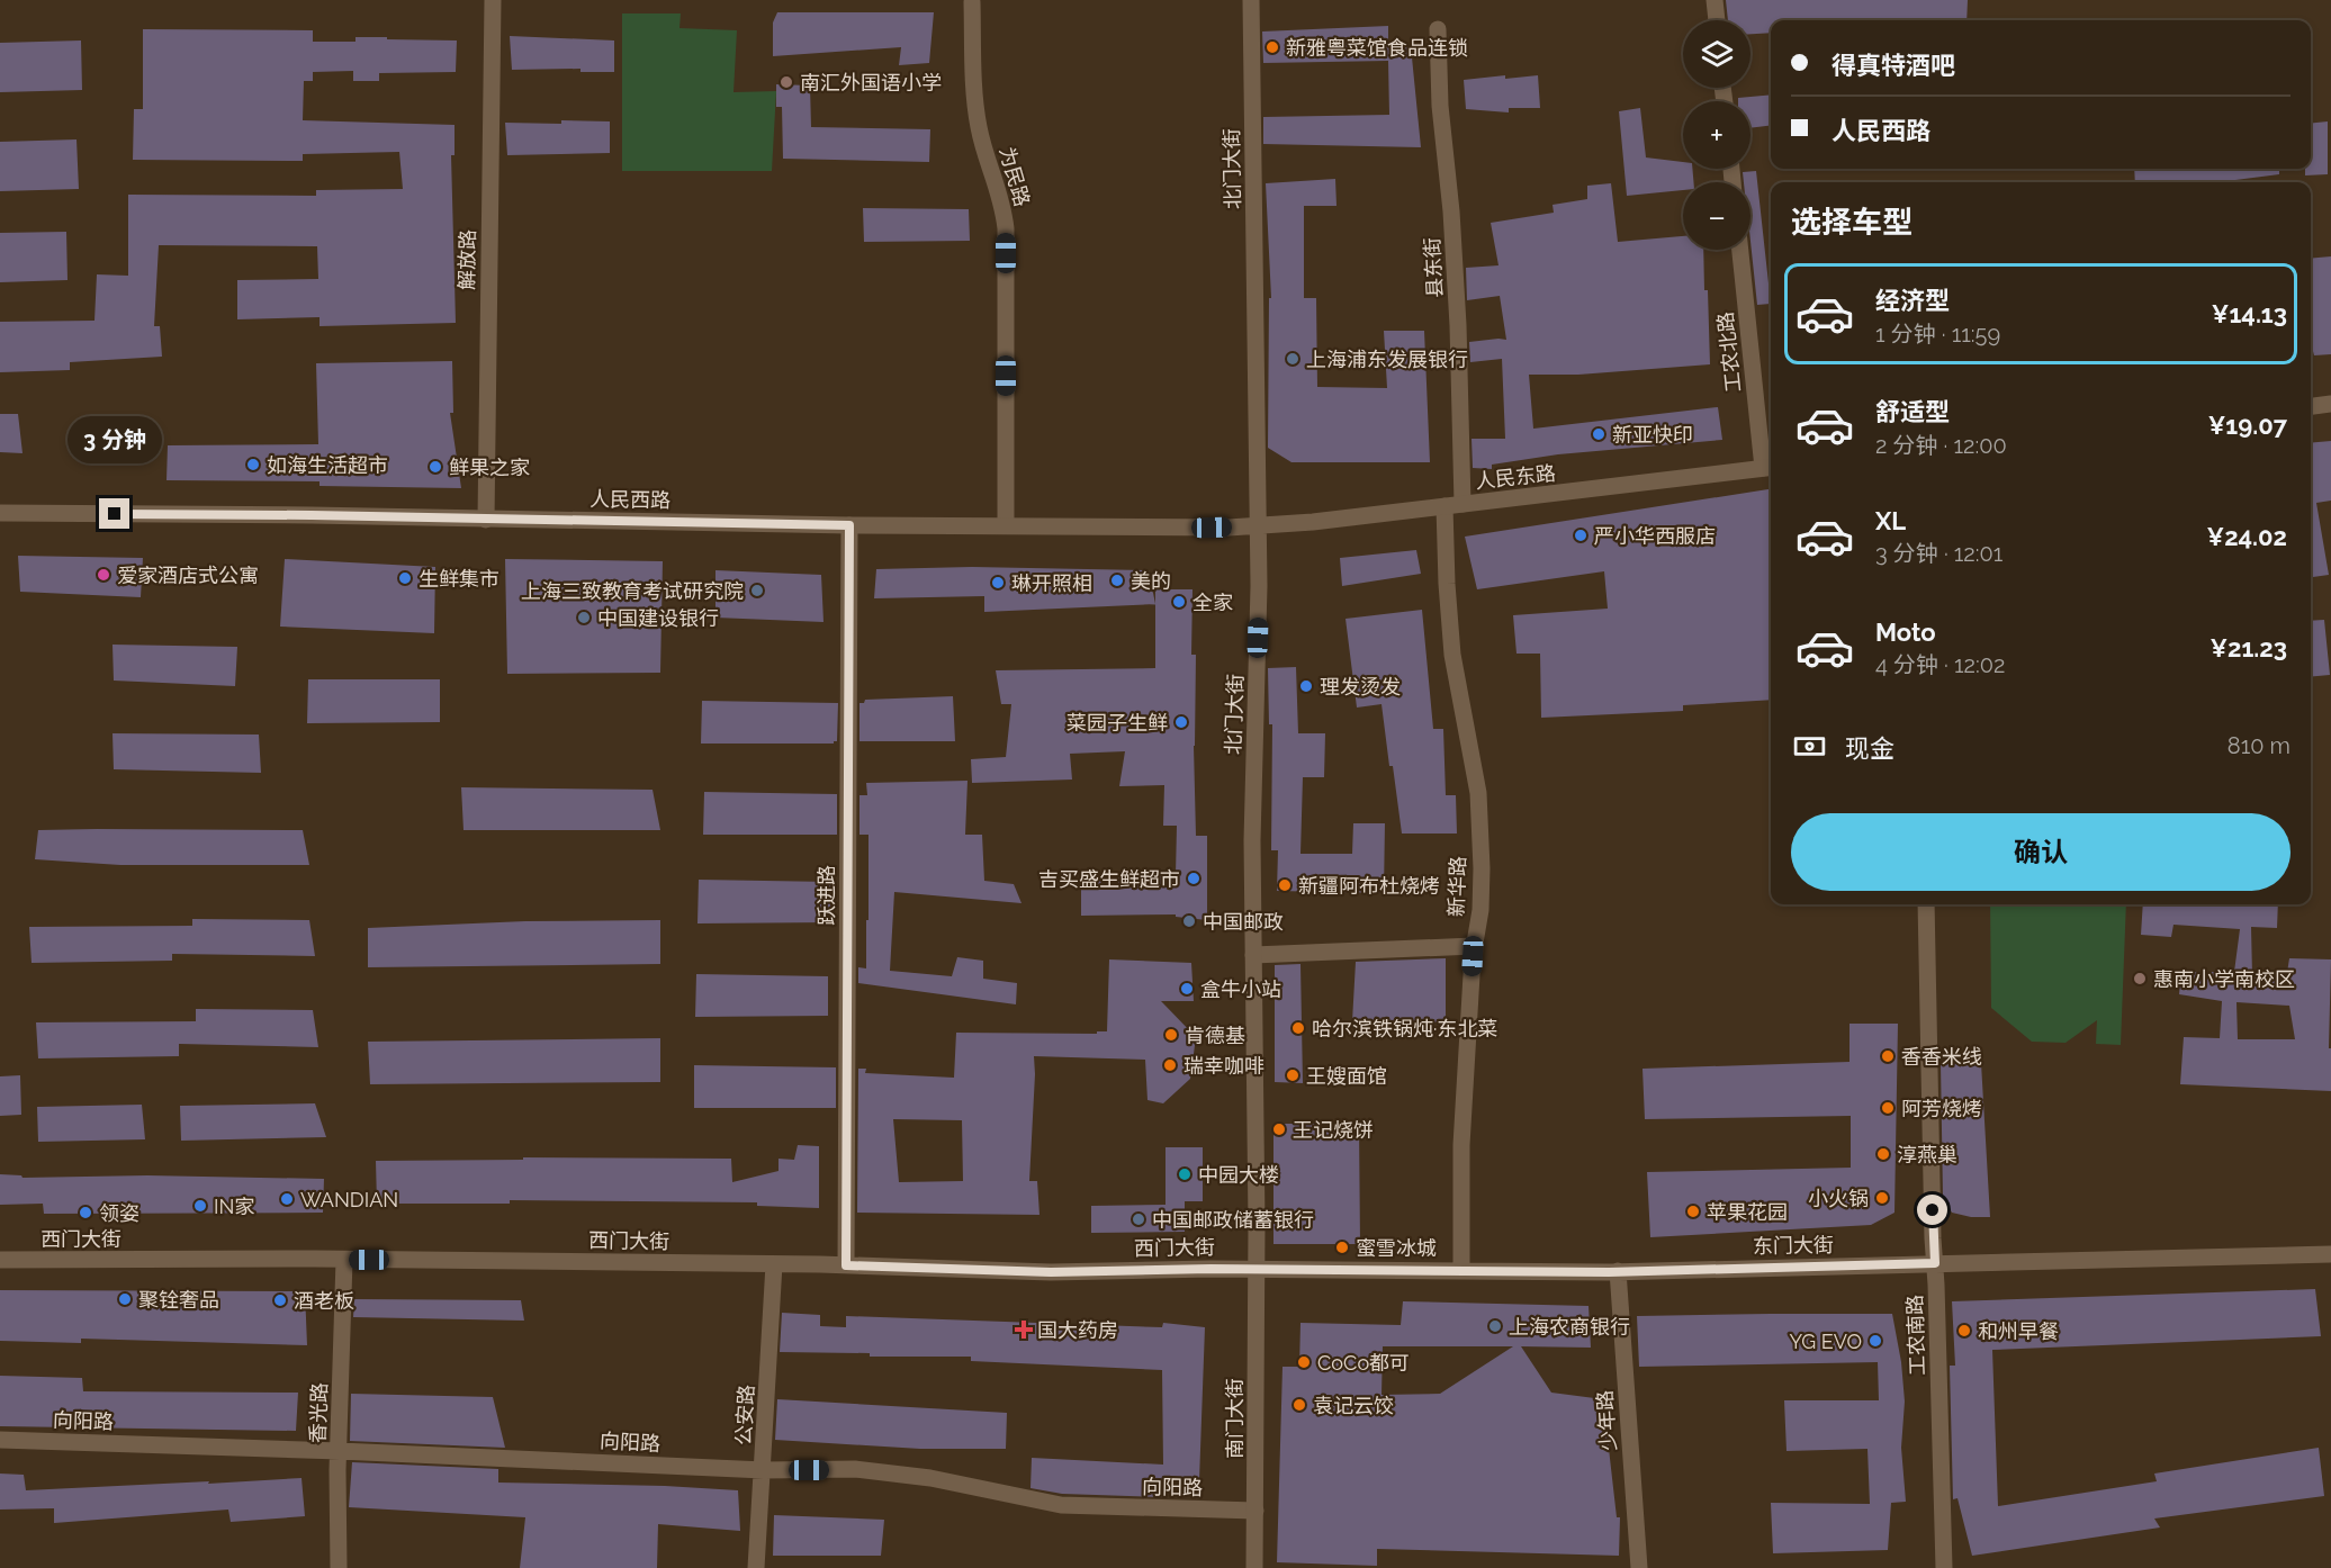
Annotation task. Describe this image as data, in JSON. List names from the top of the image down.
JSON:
{
  "streets": {
    "street": [
      "北门大街",
      "为民路",
      "解放路",
      "县东街",
      "工农北路",
      "人民东路",
      "人民西路",
      "新华路",
      "跃进路",
      "西门大街",
      "东门大街",
      "工农南路",
      "香光路",
      "公安路",
      "南门大街",
      "向阳路",
      "少年路"
    ]
  },
  "crossings": [
    ["北门大街", "人民东路"],
    ["北门大街", "人民西路"],
    ["北门大街", "西门大街"],
    ["北门大街", "东门大街"],
    ["北门大街", "南门大街"],
    ["为民路", "人民西路"],
    ["解放路", "人民西路"],
    ["县东街", "人民东路"],
    ["工农北路", "人民东路"],
    ["人民东路", "人民西路"],
    ["人民东路", "新华路"],
    ["人民西路", "跃进路"],
    ["新华路", "东门大街"],
    ["跃进路", "西门大街"],
    ["西门大街", "东门大街"],
    ["西门大街", "香光路"],
    ["西门大街", "公安路"],
    ["西门大街", "南门大街"],
    ["东门大街", "工农南路"],
    ["东门大街", "南门大街"],
    ["东门大街", "少年路"],
    ["香光路", "向阳路"],
    ["公安路", "向阳路"],
    ["南门大街", "向阳路"]
  ],
  "places": {
    "other": [
      "新雅粤菜馆食品连锁",
      "南汇外国语小学",
      "上海浦东发展银行",
      "新亚快印",
      "如海生活超市",
      "鲜果之家",
      "严小华西服店",
      "爱家酒店式公寓",
      "生鲜集市",
      "美的",
      "琳开照相",
      "上海三致教育考试研究院",
      "全家",
      "中国建设银行",
      "理发烫发",
      "菜园子生鲜",
      "吉买盛生鲜超市",
      "新疆阿布杜烧烤",
      "中国邮政",
      "惠南小学南校区",
      "盒牛小站",
      "哈尔滨铁锅炖·东北菜",
      "肯德基",
      "香香米线",
      "瑞幸咖啡",
      "王嫂面馆",
      "阿芳烧烤",
      "王记烧饼",
      "淳燕巢",
      "中园大楼",
      "小火锅",
      "WANDIAN",
      "IN家",
      "苹果花园",
      "领姿",
      "中国邮政储蓄银行",
      "蜜雪冰城",
      "聚铨奢品",
      "酒老板",
      "上海农商银行",
      "和州早餐",
      "YG EVO",
      "CoCo都可",
      "袁记云饺"
    ],
    "health": ["国大药房"]
  },
  "page": {
    "map_buttons": ["+", "−"],
    "banner": ["得真特酒吧", "人民西路"],
    "heading": "选择车型",
    "list": [
      {
        "name": "经济型",
        "note": "1 分钟 · 11:59",
        "value": "¥14.13"
      },
      {
        "name": "舒适型",
        "note": "2 分钟 · 12:00",
        "value": "¥19.07"
      },
      {
        "name": "XL",
        "note": "3 分钟 · 12:01",
        "value": "¥24.02"
      },
      {
        "name": "Moto",
        "note": "4 分钟 · 12:02",
        "value": "¥21.23"
      }
    ],
    "bubble": "3 分钟",
    "pay": ["现金", "810 m"],
    "buttons": "确认"
  }
}
